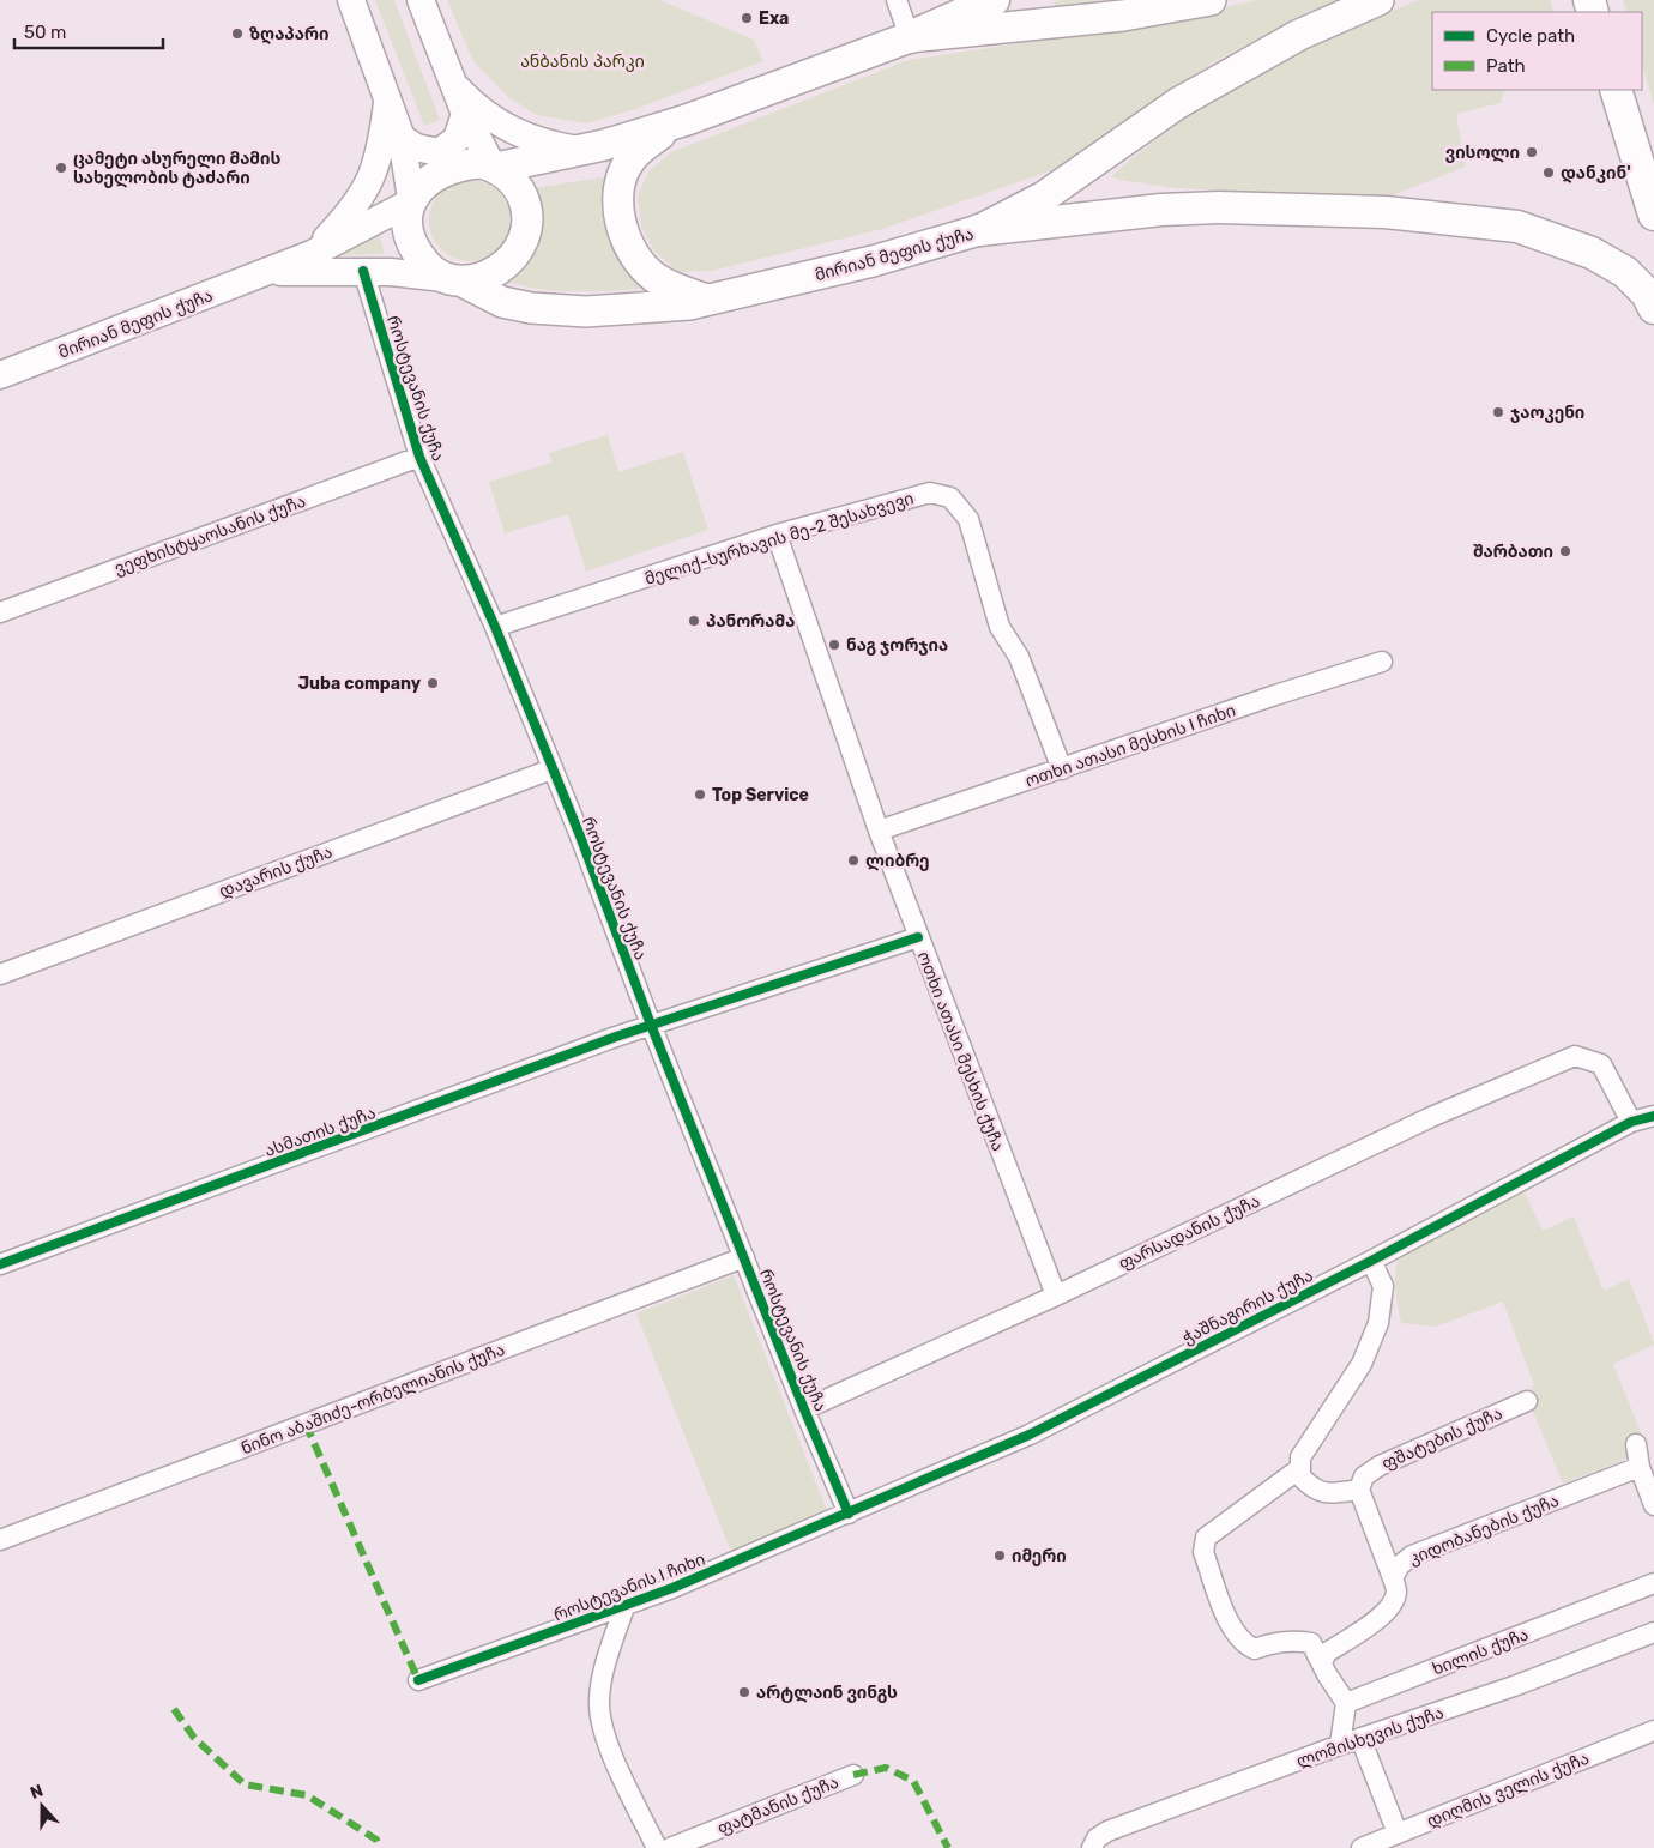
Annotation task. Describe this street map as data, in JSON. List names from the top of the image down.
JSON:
{
  "streets": {
    "main road": ["მირიან მეფის ქუჩა"],
    "street": [
      "როსტევანის ქუჩა",
      "ვეფხისტყაოსანის ქუჩა",
      "მელიქ-სურხავის მე-2 შესახვევი",
      "ოთხი ათასი მესხის I ჩიხი",
      "დავარის ქუჩა",
      "ოთხი ათასი მესხის ქუჩა",
      "ასმათის ქუჩა",
      "ფარსადანის ქუჩა",
      "ჭაშნაგირის ქუჩა",
      "ნინო აბაშიძე-ორბელიანის ქუჩა",
      "ფშატების ქუჩა",
      "კიდობანების ქუჩა",
      "როსტევანის I ჩიხი",
      "ხილის ქუჩა",
      "ლომისხევის ქუჩა",
      "დიღმის ველის ქუჩა",
      "ფატმანის ქუჩა"
    ]
  },
  "crossings": [
    ["მირიან მეფის ქუჩა", "როსტევანის ქუჩა"],
    ["როსტევანის ქუჩა", "ვეფხისტყაოსანის ქუჩა"],
    ["როსტევანის ქუჩა", "მელიქ-სურხავის მე-2 შესახვევი"],
    ["როსტევანის ქუჩა", "დავარის ქუჩა"],
    ["როსტევანის ქუჩა", "ასმათის ქუჩა"],
    ["როსტევანის ქუჩა", "ფარსადანის ქუჩა"],
    ["როსტევანის ქუჩა", "ჭაშნაგირის ქუჩა"],
    ["როსტევანის ქუჩა", "ნინო აბაშიძე-ორბელიანის ქუჩა"],
    ["როსტევანის ქუჩა", "როსტევანის I ჩიხი"],
    ["მელიქ-სურხავის მე-2 შესახვევი", "ოთხი ათასი მესხის I ჩიხი"],
    ["მელიქ-სურხავის მე-2 შესახვევი", "ოთხი ათასი მესხის ქუჩა"],
    ["ოთხი ათასი მესხის I ჩიხი", "ოთხი ათასი მესხის ქუჩა"],
    ["ოთხი ათასი მესხის ქუჩა", "ასმათის ქუჩა"],
    ["ოთხი ათასი მესხის ქუჩა", "ფარსადანის ქუჩა"],
    ["ფარსადანის ქუჩა", "ჭაშნაგირის ქუჩა"],
    ["ჭაშნაგირის ქუჩა", "როსტევანის I ჩიხი"]
  ],
  "parks": ["ანბანის პარკი"],
  "places": [
    "Exa",
    "ზღაპარი",
    "ვისოლი",
    "ცამეტი ასურელი მამის სახელობის ტაძარი",
    "დანკინ'",
    "ჯაოკენი",
    "შარბათი",
    "პანორამა",
    "ნაგ ჯორჯია",
    "Juba company",
    "Top Service",
    "ლიბრე",
    "იმერი",
    "არტლაინ ვინგს"
  ],
  "legend": ["Cycle path", "Path"],
  "scale_bar": "50 m",
  "north": "top"
}
